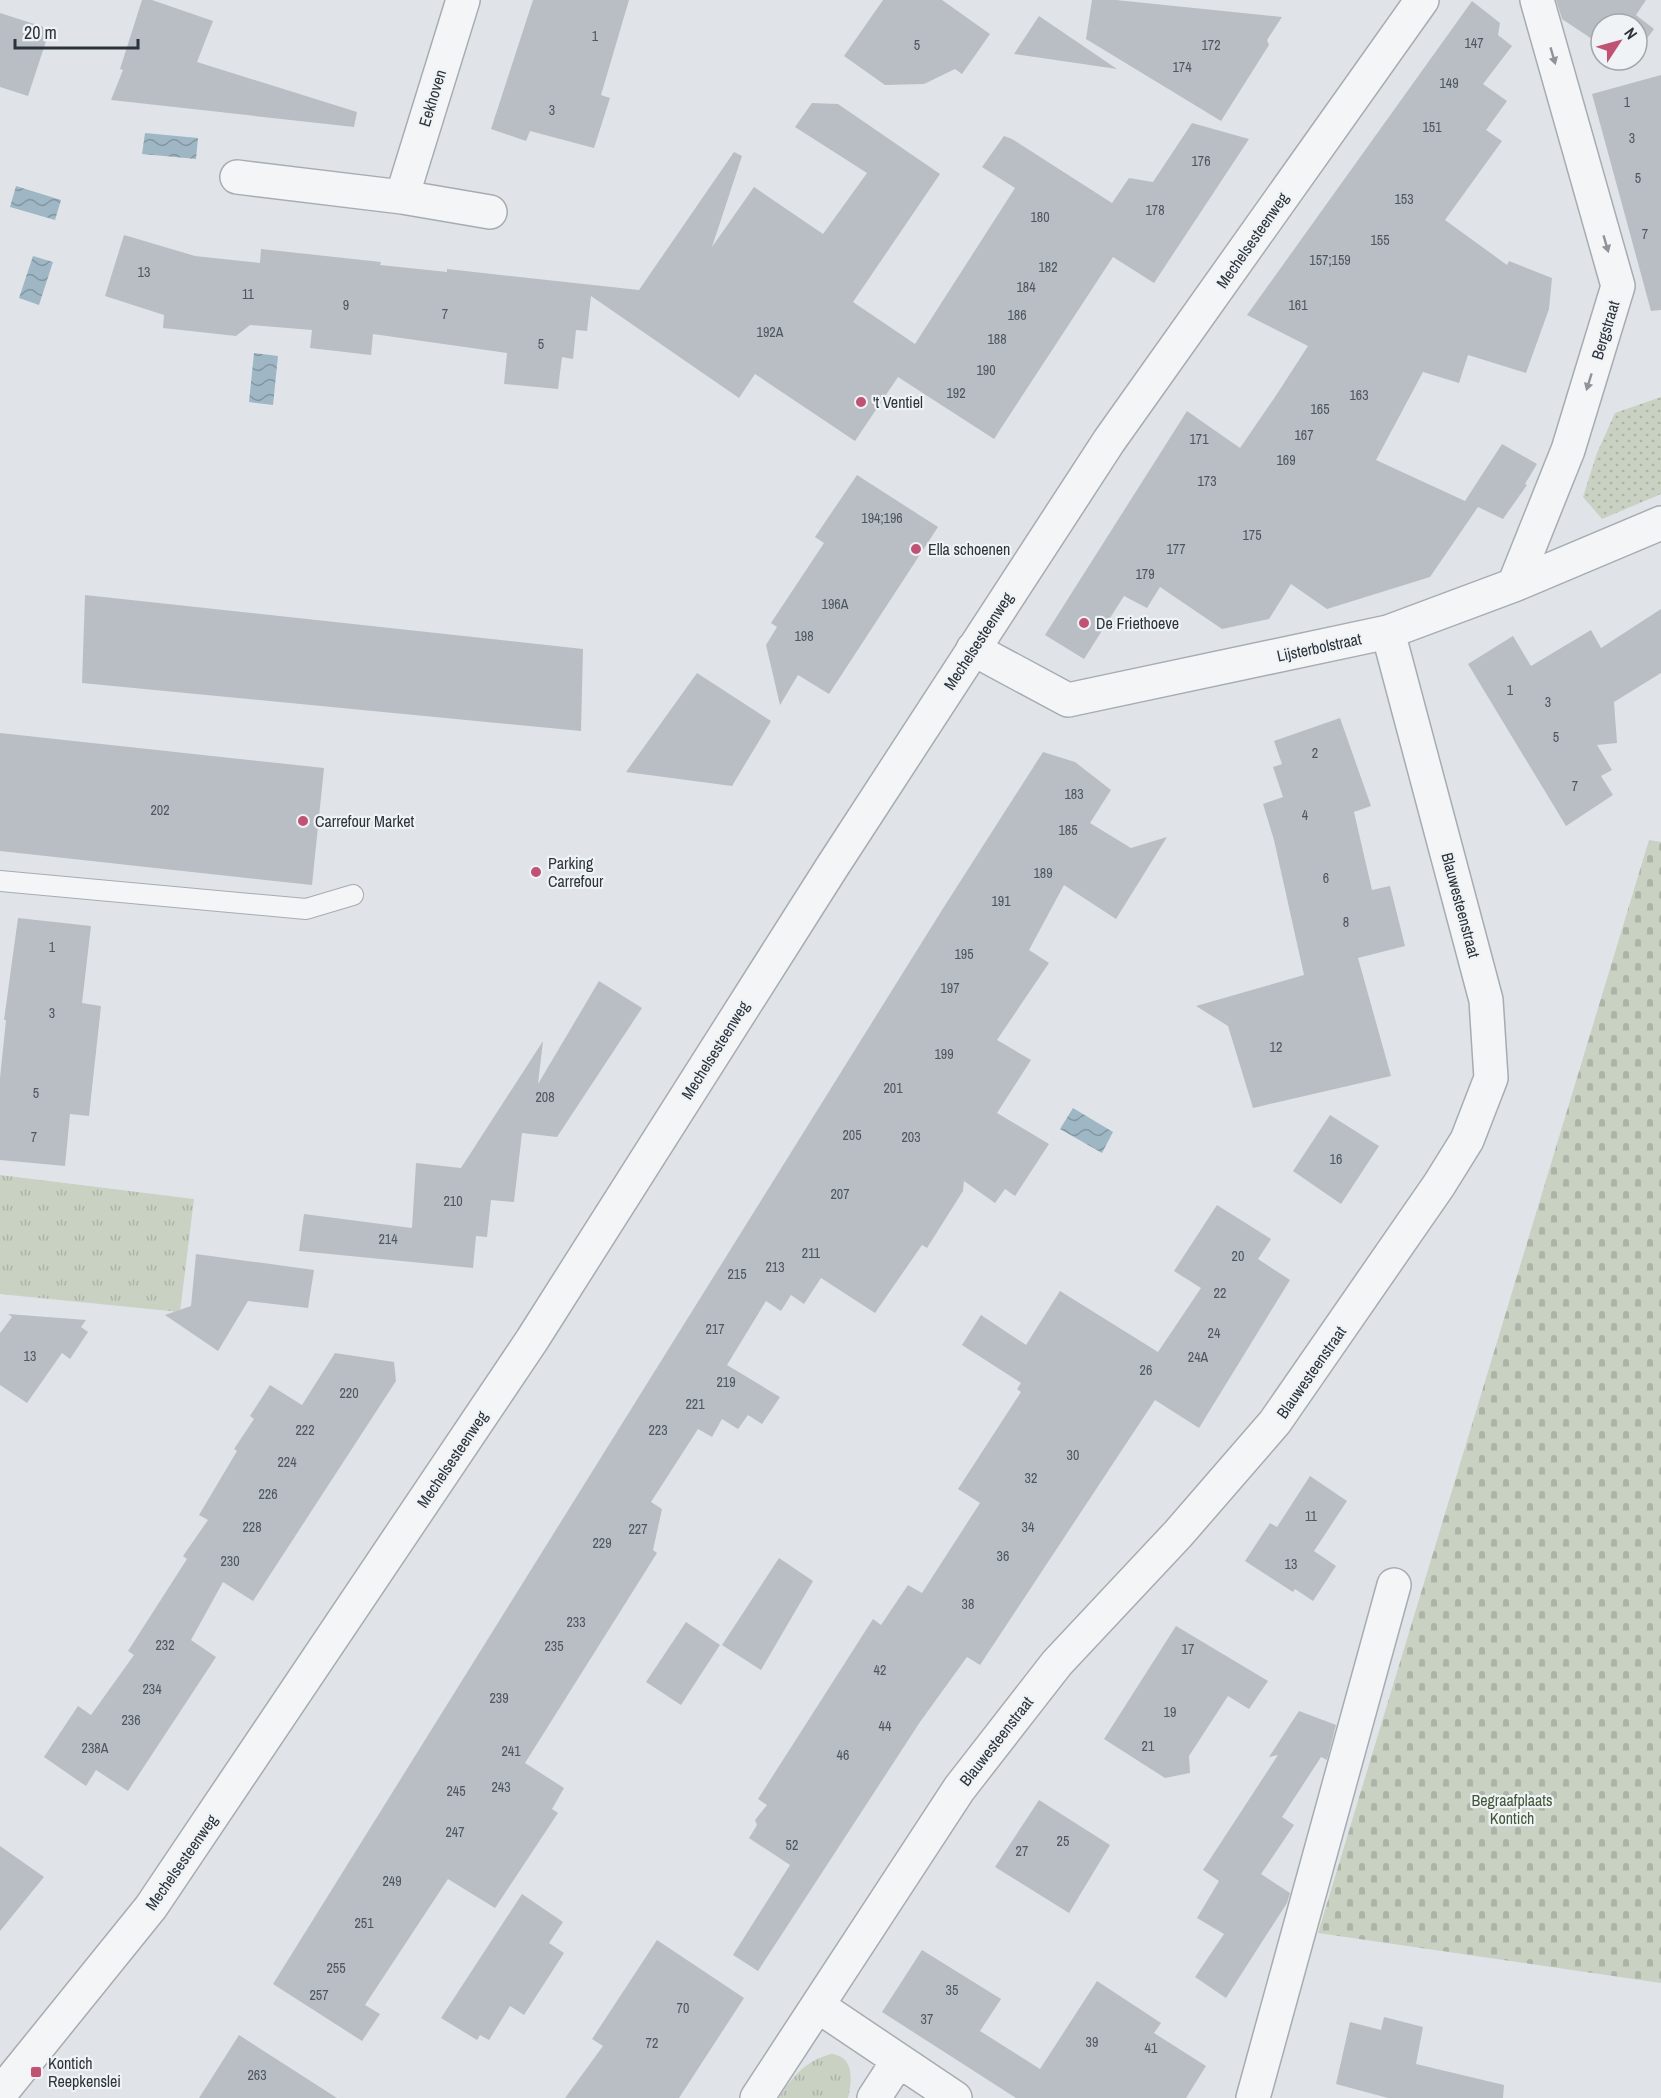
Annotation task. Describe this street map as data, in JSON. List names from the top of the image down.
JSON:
{
  "streets": {
    "street": [
      "Eekhoven",
      "Mechelsesteenweg",
      "Bergstraat",
      "Lijsterbolstraat",
      "Blauwesteenstraat"
    ]
  },
  "crossings": [
    ["Mechelsesteenweg", "Lijsterbolstraat"],
    ["Bergstraat", "Lijsterbolstraat"],
    ["Lijsterbolstraat", "Blauwesteenstraat"]
  ],
  "one_way": ["Bergstraat"],
  "parks": ["Begraafplaats Kontich"],
  "places": {
    "other": [
      "'t Ventiel",
      "Ella schoenen",
      "De Friethoeve",
      "Carrefour Market",
      "Parking Carrefour"
    ],
    "transit": ["Kontich Reepkenslei"]
  },
  "house_numbers": [
    "1",
    "147",
    "5",
    "172",
    "174",
    "149",
    "1",
    "3",
    "151",
    "3",
    "176",
    "5",
    "153",
    "178",
    "180",
    "7",
    "155",
    "157;159",
    "182",
    "13",
    "184",
    "11",
    "9",
    "161",
    "7",
    "186",
    "192A",
    "188",
    "5",
    "190",
    "192",
    "163",
    "165",
    "167",
    "171",
    "169",
    "173",
    "194;196",
    "175",
    "177",
    "179",
    "196A",
    "198",
    "1",
    "3",
    "5",
    "2",
    "7",
    "183",
    "202",
    "4",
    "185",
    "189",
    "6",
    "191",
    "8",
    "1",
    "195",
    "197",
    "3",
    "12",
    "199",
    "201",
    "5",
    "208",
    "205",
    "7",
    "203",
    "16",
    "207",
    "210",
    "214",
    "211",
    "20",
    "213",
    "215",
    "22",
    "217",
    "24",
    "13",
    "24A",
    "26",
    "219",
    "220",
    "221",
    "222",
    "223",
    "30",
    "224",
    "32",
    "226",
    "11",
    "228",
    "34",
    "227",
    "229",
    "36",
    "230",
    "13",
    "38",
    "233",
    "232",
    "235",
    "17",
    "42",
    "234",
    "239",
    "19",
    "236",
    "44",
    "21",
    "238A",
    "241",
    "46",
    "243",
    "245",
    "247",
    "25",
    "52",
    "27",
    "249",
    "251",
    "255",
    "35",
    "257",
    "70",
    "37",
    "39",
    "72",
    "41",
    "263"
  ],
  "scale_bar": "20 m",
  "north": "top right"
}
